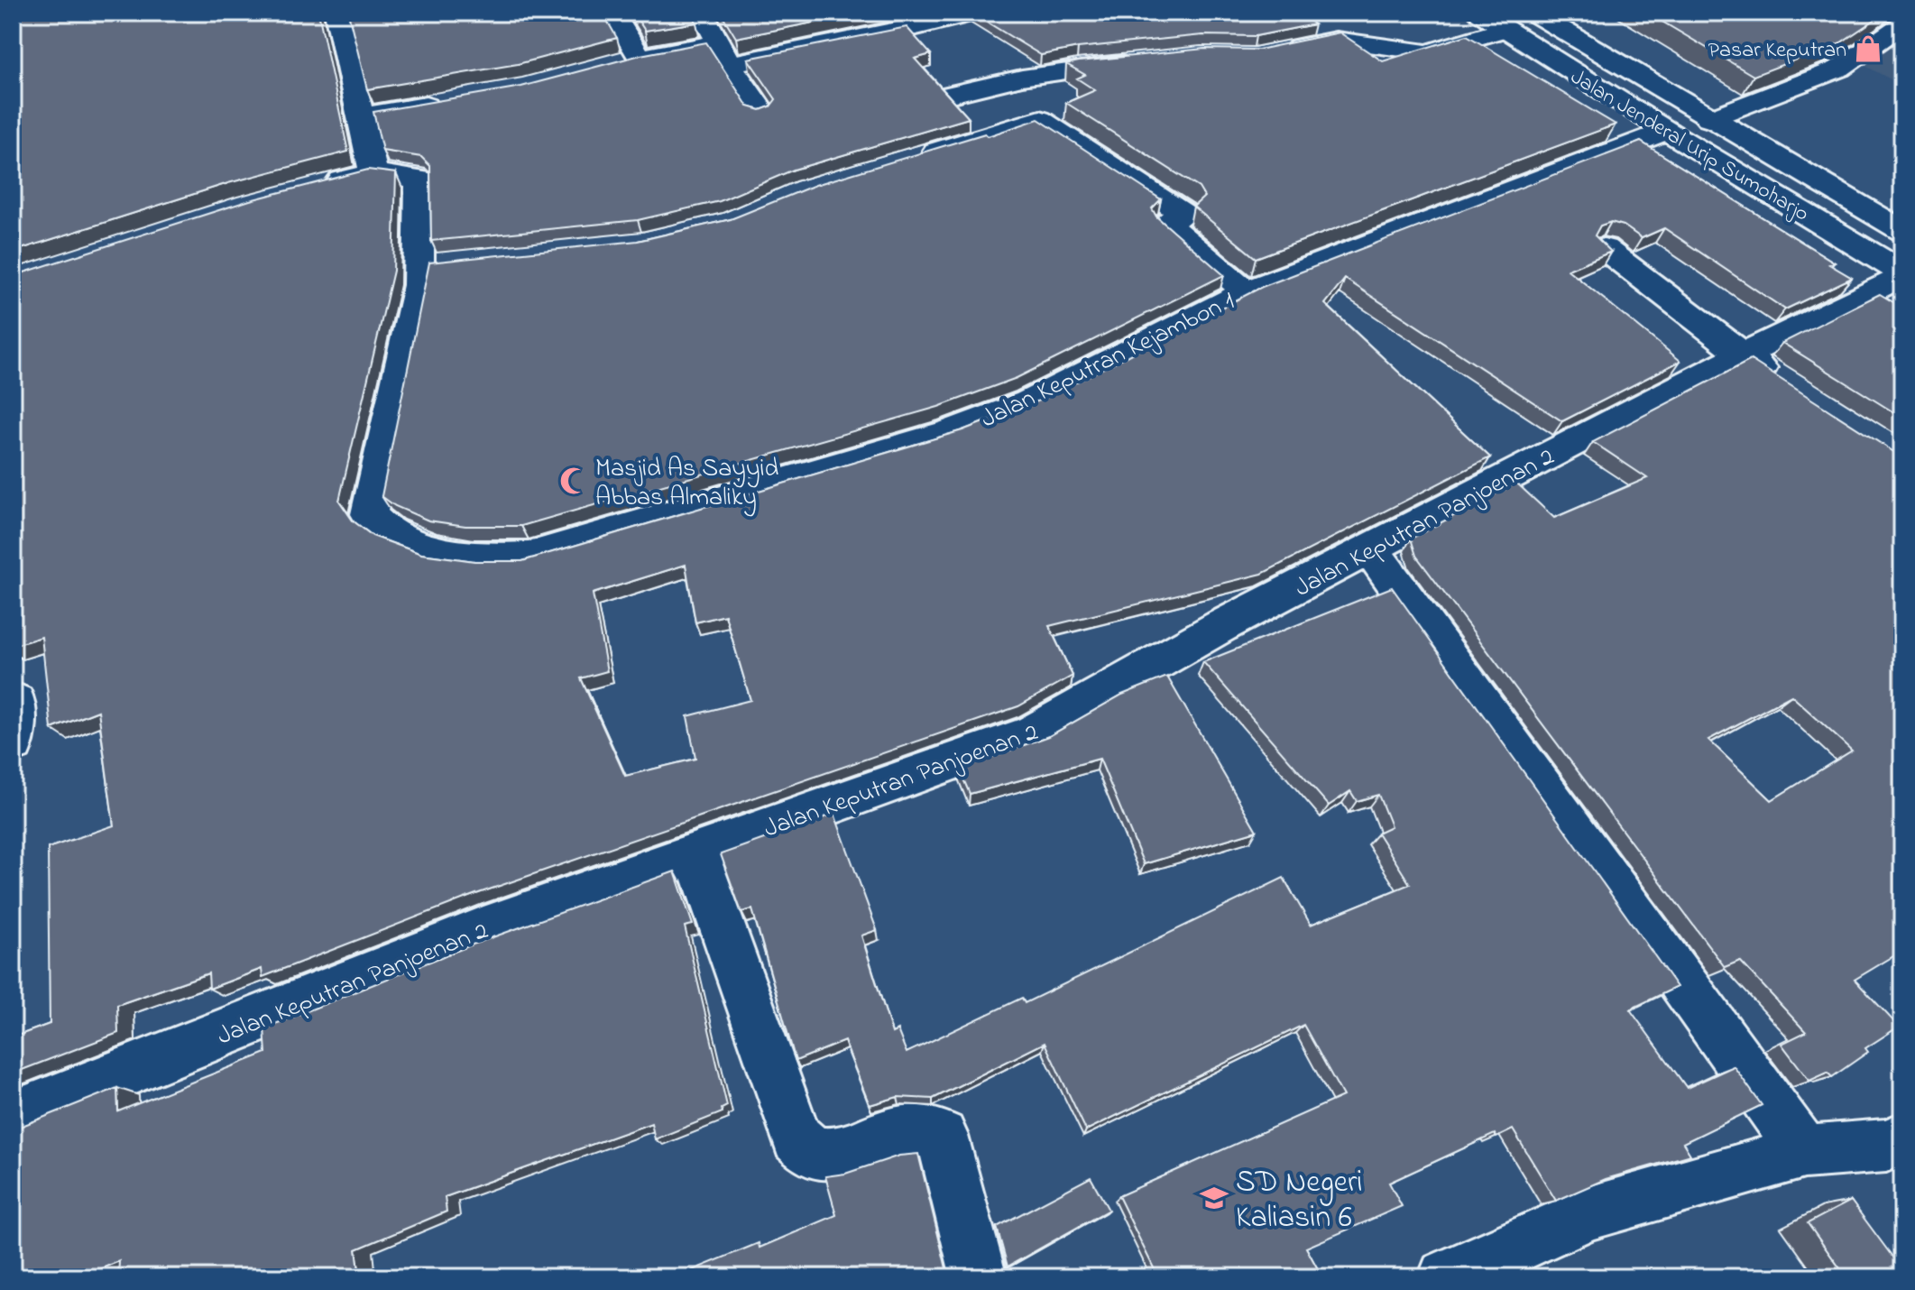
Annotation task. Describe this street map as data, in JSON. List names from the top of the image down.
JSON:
{
  "streets": {
    "street": ["Jalan Jenderal Urip Sumoharjo", "Jalan Keputran Kejambon 1", "Jalan Keputran Panjoenan 2"]
  },
  "crossings": [
    ["Jalan Jenderal Urip Sumoharjo", "Jalan Keputran Kejambon 1"],
    ["Jalan Jenderal Urip Sumoharjo", "Jalan Keputran Panjoenan 2"]
  ],
  "places": {
    "shop": ["Pasar Keputran"],
    "mosque": ["Masjid As Sayyid Abbas Almaliky"],
    "school or university": ["SD Negeri Kaliasin 6"]
  }
}
